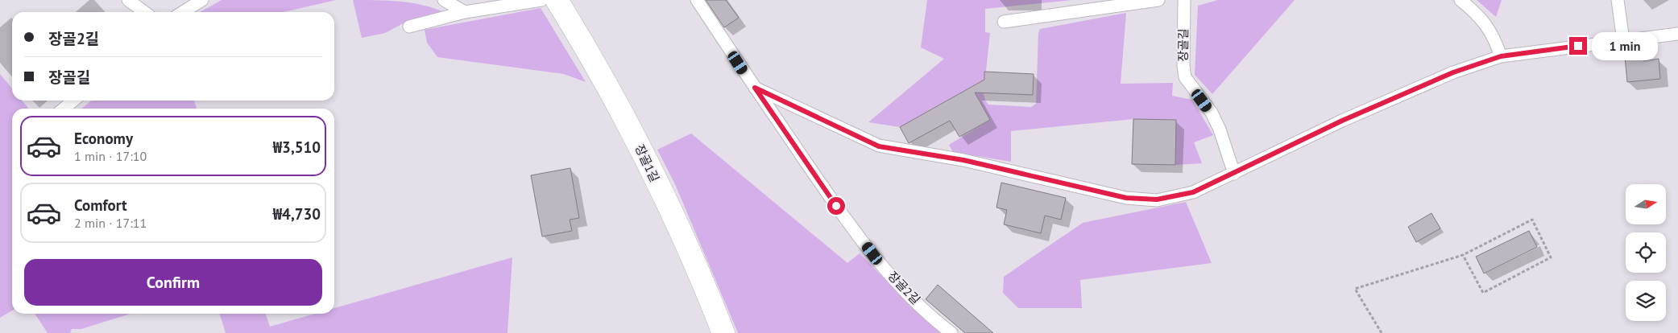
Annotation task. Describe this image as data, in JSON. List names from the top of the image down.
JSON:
{
  "streets": {
    "street": ["장골1길"],
    "lane": ["장골길", "장골2길"]
  },
  "north": "right",
  "page": {
    "banner": ["장골2길", "장골길"],
    "bubble": "1 min",
    "list": [
      {
        "name": "Economy",
        "note": "1 min · 17:10",
        "value": "₩3,510"
      },
      {
        "name": "Comfort",
        "note": "2 min · 17:11",
        "value": "₩4,730"
      }
    ],
    "buttons": "Confirm"
  }
}
